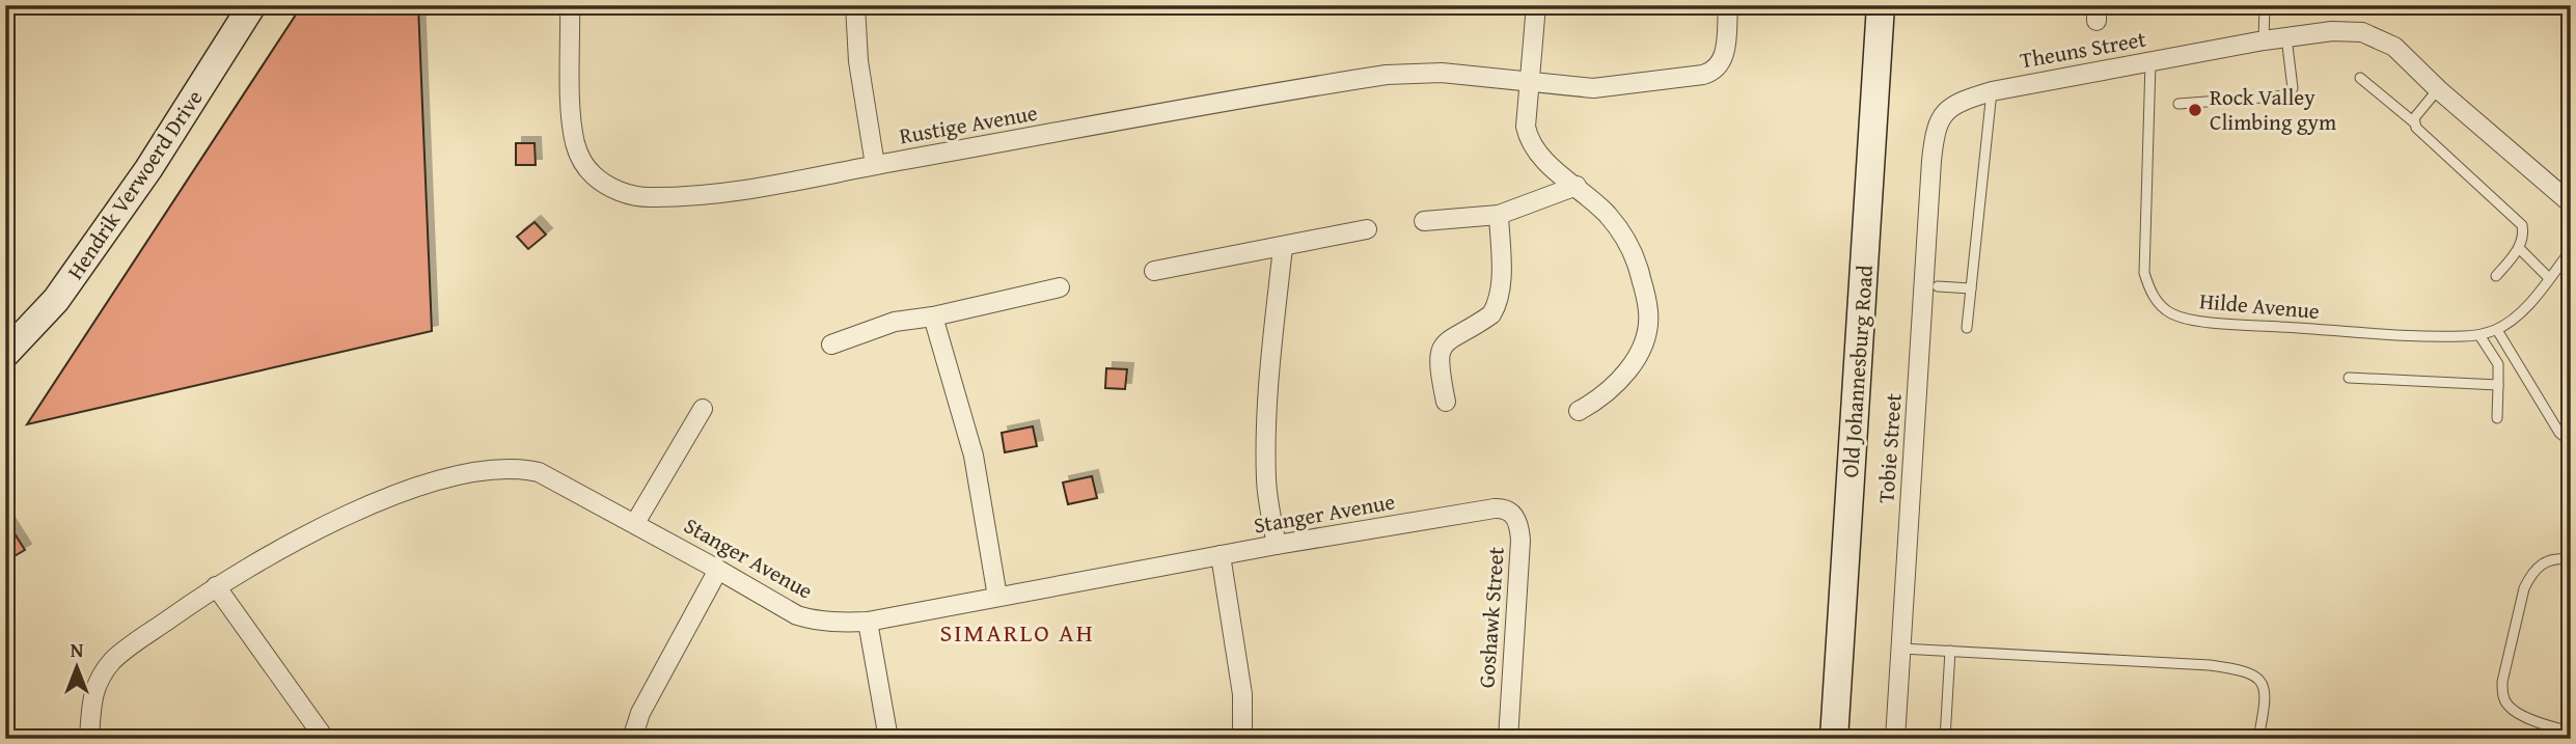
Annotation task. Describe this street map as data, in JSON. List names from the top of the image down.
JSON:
{
  "streets": {
    "main road": ["Hendrik Verwoerd Drive", "Old Johannesburg Road"],
    "street": [
      "Theuns Street",
      "Rustige Avenue",
      "Tobie Street",
      "Stanger Avenue",
      "Goshawk Street"
    ],
    "lane": ["Hilde Avenue"]
  },
  "crossings": [
    ["Theuns Street", "Hilde Avenue"],
    ["Theuns Street", "Tobie Street"],
    ["Stanger Avenue", "Goshawk Street"]
  ],
  "districts": ["SIMARLO AH"],
  "places": ["Rock Valley Climbing gym"],
  "north": "top"
}
